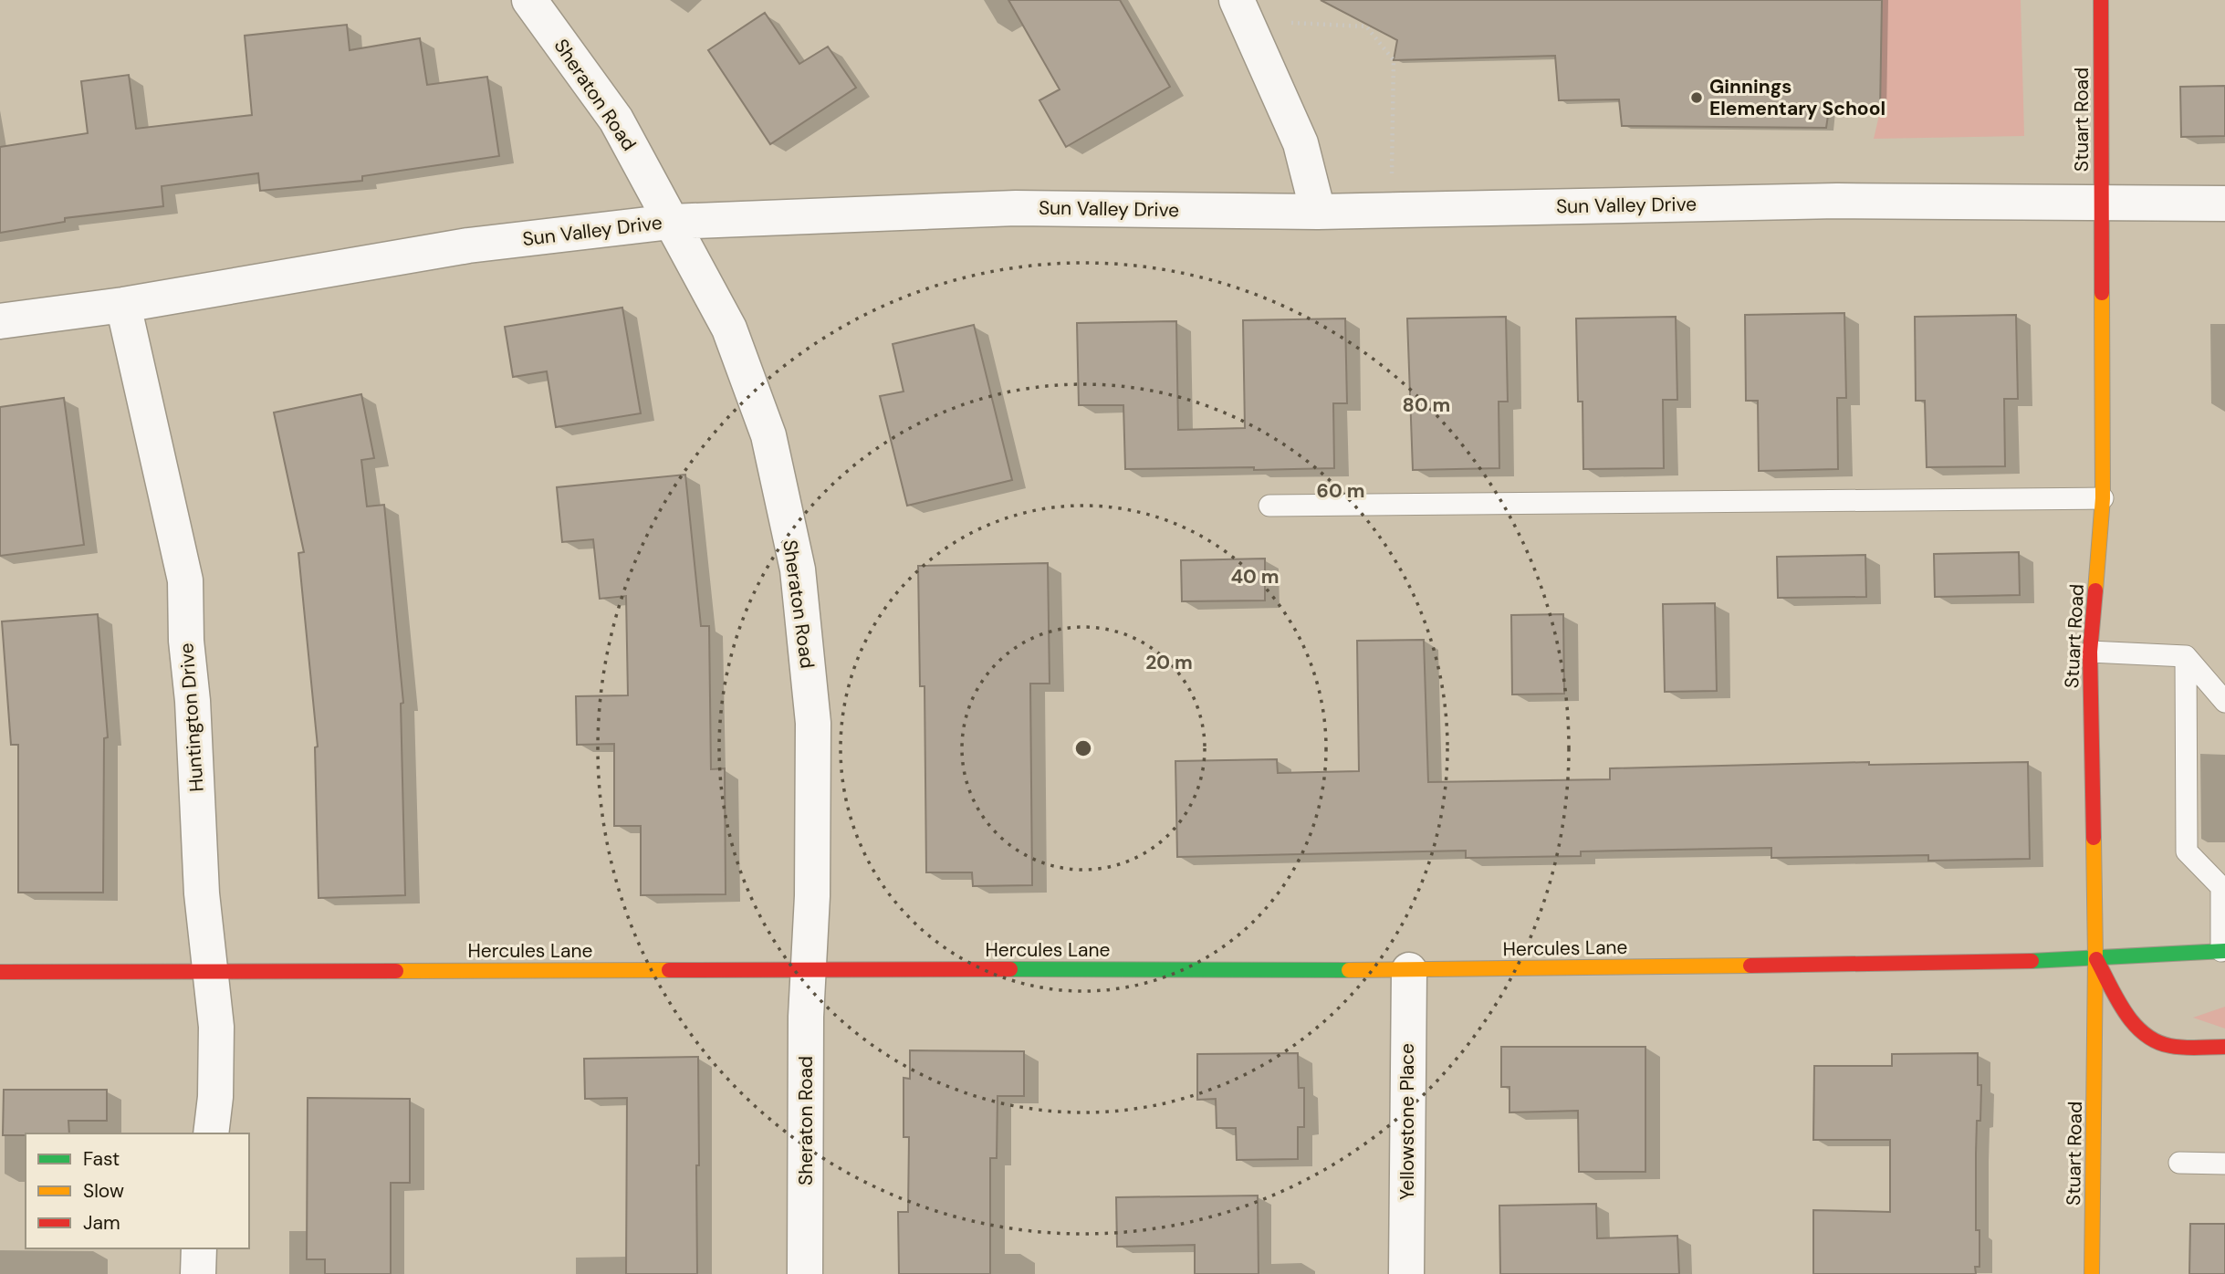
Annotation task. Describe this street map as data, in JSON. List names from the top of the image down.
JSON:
{
  "streets": {
    "street": [
      "Sheraton Road",
      "Stuart Road",
      "Sun Valley Drive",
      "Huntington Drive",
      "Hercules Lane",
      "Yellowstone Place"
    ]
  },
  "crossings": [
    ["Sheraton Road", "Sun Valley Drive"],
    ["Sheraton Road", "Hercules Lane"],
    ["Stuart Road", "Sun Valley Drive"],
    ["Stuart Road", "Hercules Lane"],
    ["Sun Valley Drive", "Huntington Drive"],
    ["Huntington Drive", "Hercules Lane"],
    ["Hercules Lane", "Yellowstone Place"]
  ],
  "places": ["Ginnings Elementary School"],
  "legend": ["Fast", "Slow", "Jam"],
  "rings": [
    "80 m",
    "60 m",
    "40 m",
    "20 m"
  ]
}
